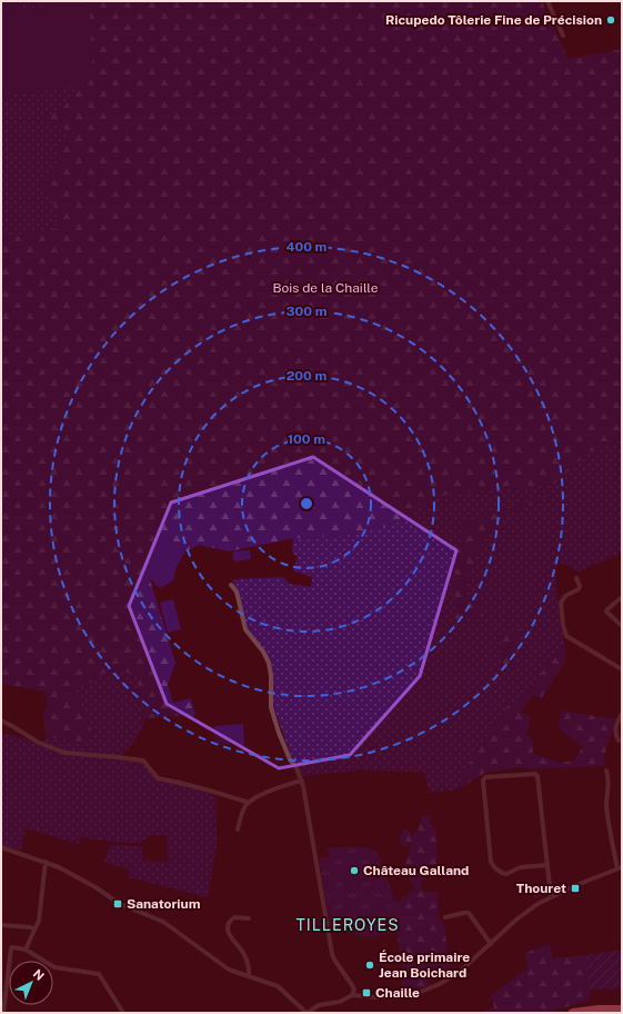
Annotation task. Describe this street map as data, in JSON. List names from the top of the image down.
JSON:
{
  "districts": ["TILLEROYES"],
  "parks": ["Bois de la Chaille"],
  "places": {
    "other": ["Ricupedo Tôlerie Fine de Précision", "Château Galland", "École primaire Jean Boichard"],
    "transit": ["Thouret", "Sanatorium", "Chaille"]
  },
  "north": "top right",
  "rings": [
    "400 m",
    "300 m",
    "200 m",
    "100 m"
  ]
}
